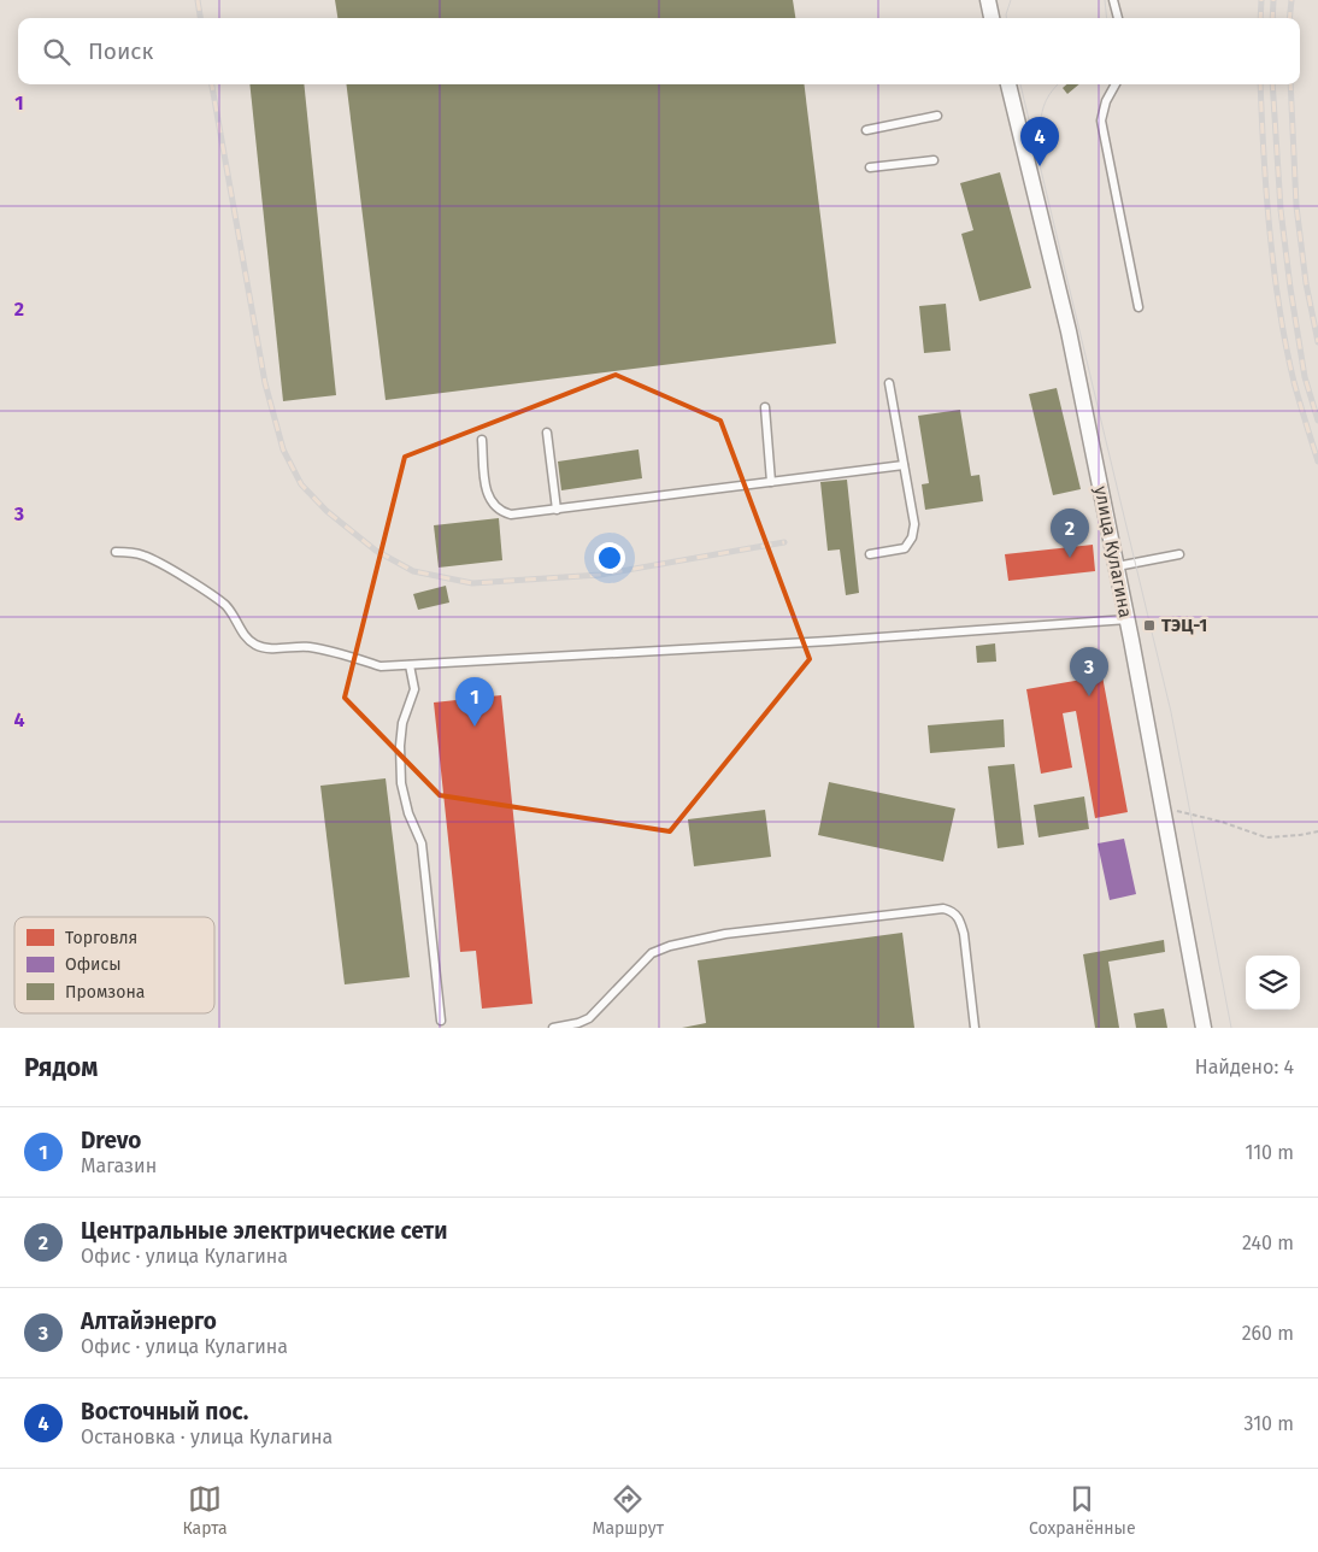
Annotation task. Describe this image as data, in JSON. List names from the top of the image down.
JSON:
{
  "streets": {
    "street": ["улица Кулагина"]
  },
  "places": {
    "transit": ["ТЭЦ-1"]
  },
  "legend": ["Торговля", "Офисы", "Промзона"],
  "page": {
    "search": "Поиск",
    "pins": [
      "4",
      "2",
      "3",
      "1"
    ],
    "heading": ["Рядом", "Найдено: 4"],
    "list": [
      {
        "mark": "1",
        "name": "Drevo",
        "note": "Магазин",
        "value": "110 m"
      },
      {
        "mark": "2",
        "name": "Центральные электрические сети",
        "note": "Офис · улица Кулагина",
        "value": "240 m"
      },
      {
        "mark": "3",
        "name": "Алтайэнерго",
        "note": "Офис · улица Кулагина",
        "value": "260 m"
      },
      {
        "mark": "4",
        "name": "Восточный пос.",
        "note": "Остановка · улица Кулагина",
        "value": "310 m"
      }
    ],
    "nav": ["Карта", "Маршрут", "Сохранённые"]
  },
  "grid": {
    "rows": [
      "1",
      "2",
      "3",
      "4"
    ]
  }
}
